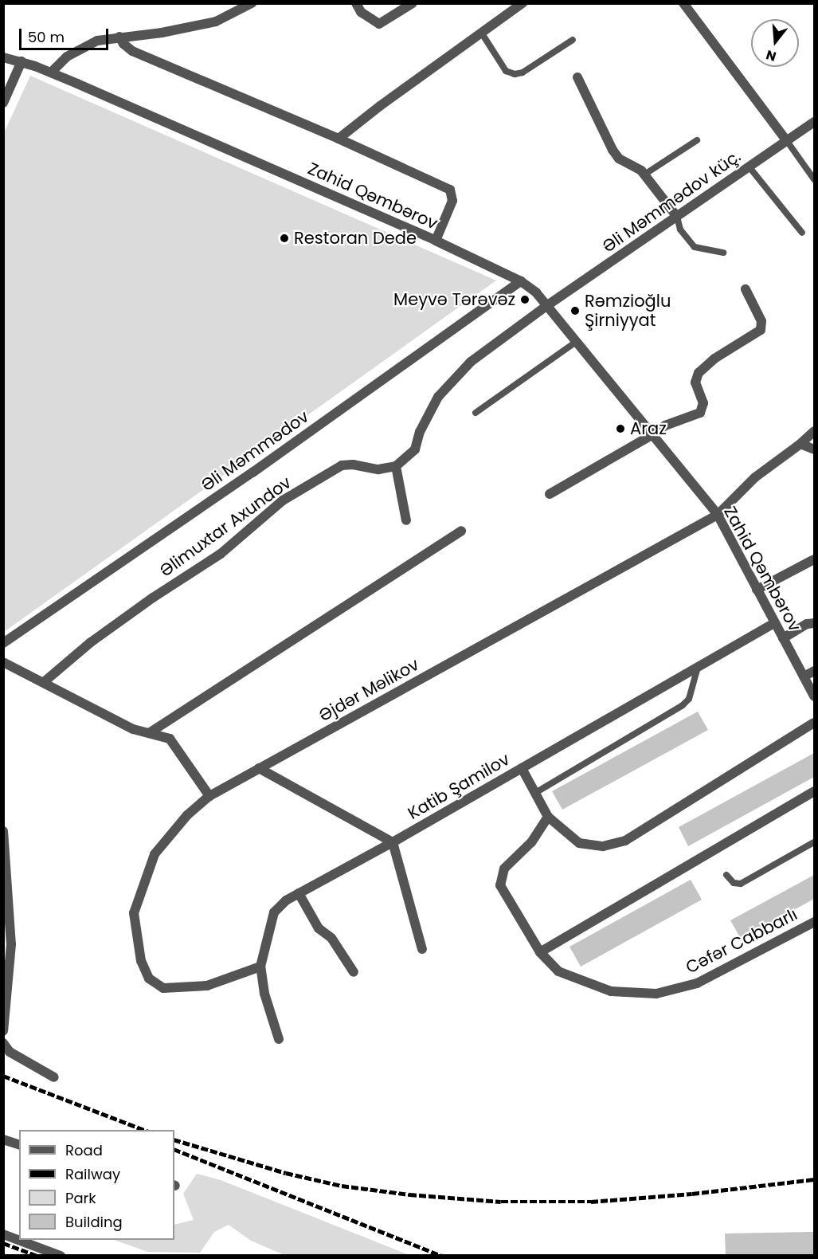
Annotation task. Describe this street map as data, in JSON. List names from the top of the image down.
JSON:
{
  "streets": {
    "street": [
      "Zahid Qəmbərov",
      "Əli Məmmədov küç.",
      "Əli Məmmədov",
      "Əlimuxtar Axundov",
      "Əjdər Məlikov",
      "Katib Şamilov",
      "Cəfər Cabbarlı"
    ]
  },
  "crossings": [
    ["Zahid Qəmbərov", "Əli Məmmədov küç."],
    ["Zahid Qəmbərov", "Əli Məmmədov"],
    ["Zahid Qəmbərov", "Əjdər Məlikov"],
    ["Zahid Qəmbərov", "Katib Şamilov"],
    ["Əjdər Məlikov", "Katib Şamilov"]
  ],
  "places": [
    "Restoran Dede",
    "Meyvə Tərəvəz",
    "Rəmzioğlu Şirniyyat",
    "Araz"
  ],
  "legend": [
    "Road",
    "Railway",
    "Park",
    "Building"
  ],
  "scale_bar": "50 m",
  "north": "bottom"
}
